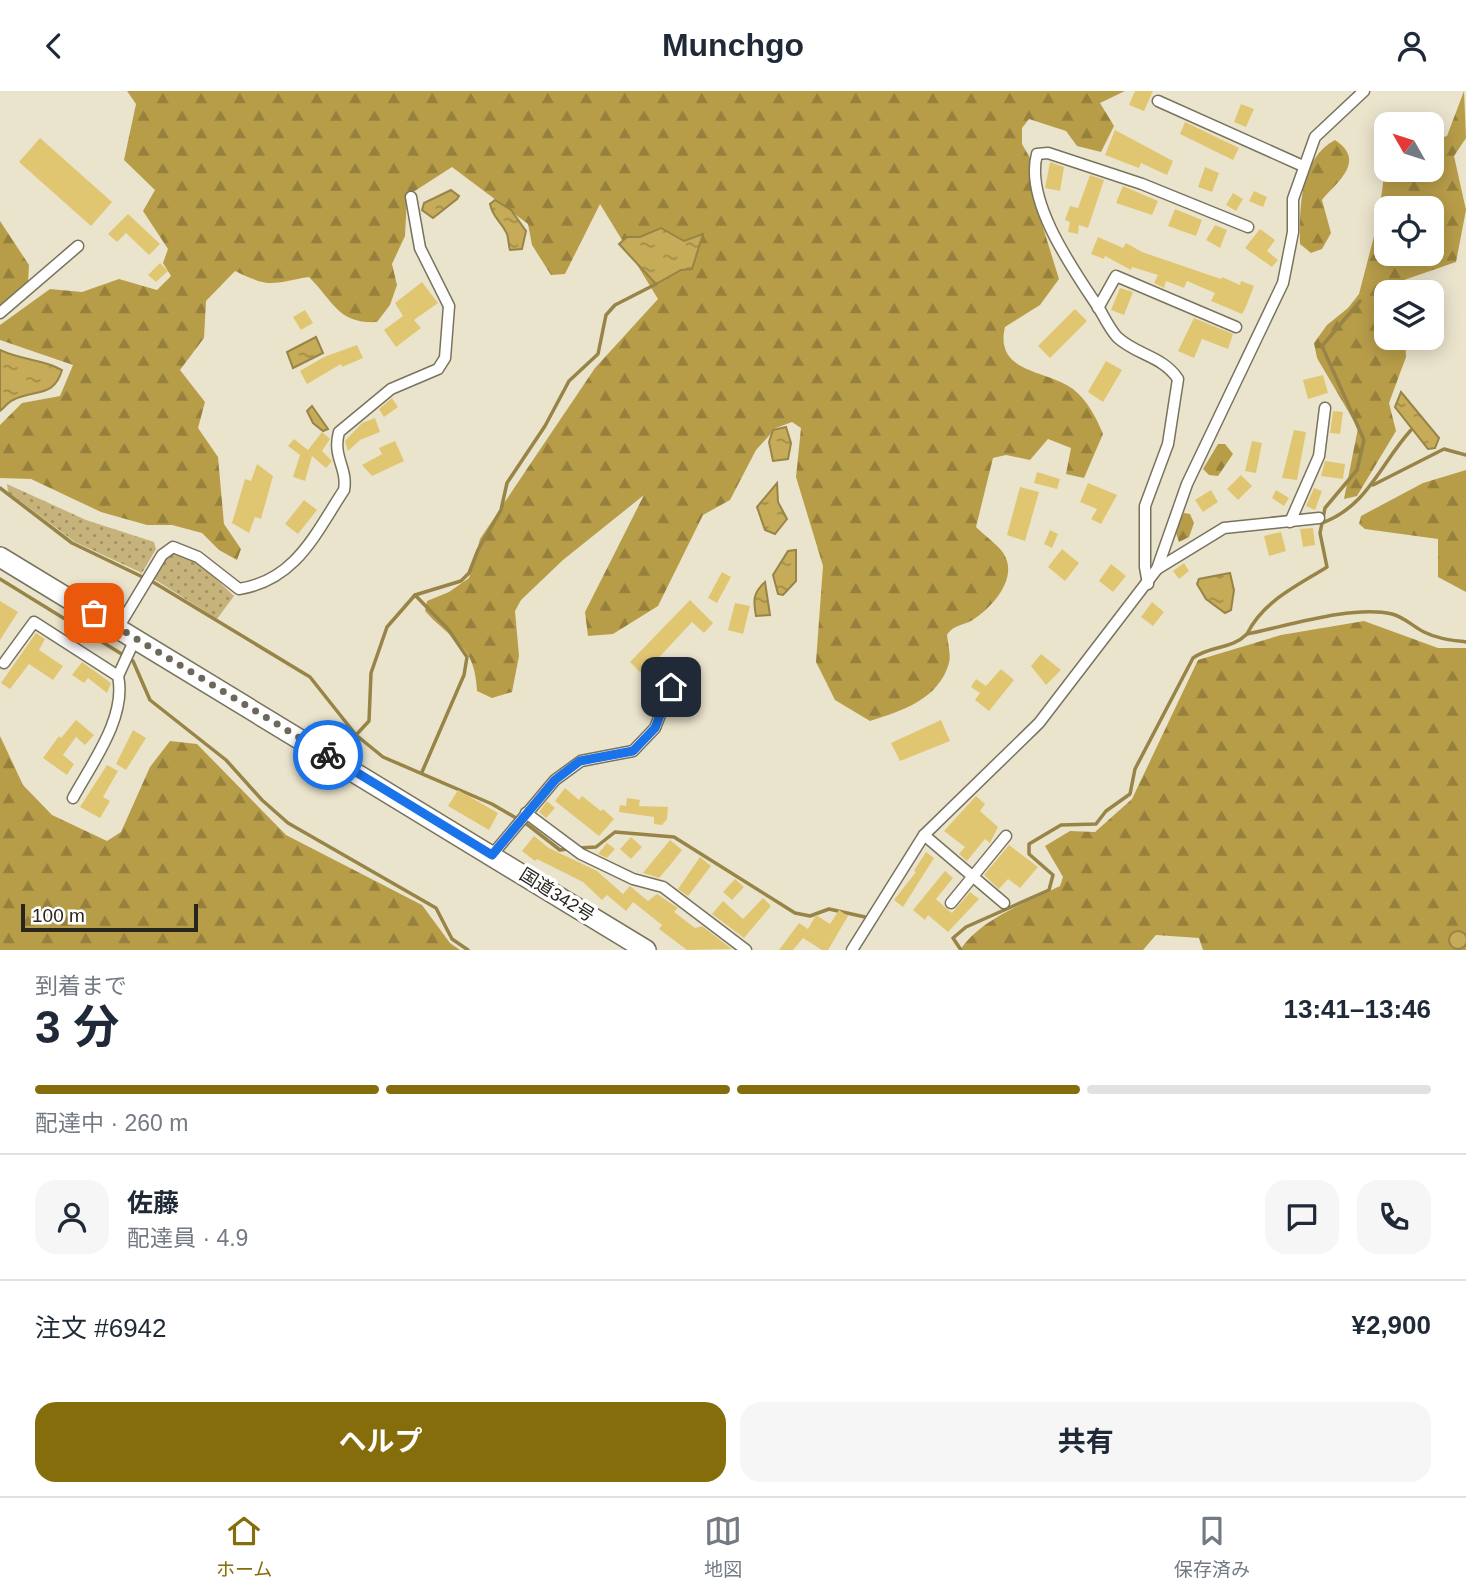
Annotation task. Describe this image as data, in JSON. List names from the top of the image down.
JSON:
{
  "streets": {
    "highway": ["国道342号"]
  },
  "scale_bar": "100 m",
  "north": "top left",
  "page": {
    "header": "Munchgo",
    "scale": "100 m",
    "heading": ["3 分", "到着まで", "13:41–13:46"],
    "panel": [
      "佐藤",
      "配達員 · 4.9",
      "注文 #6942",
      "¥2,900"
    ],
    "bar": "配達中 · 260 m",
    "buttons": ["ヘルプ", "共有"],
    "tabs": ["ホーム", "地図", "保存済み"]
  }
}
